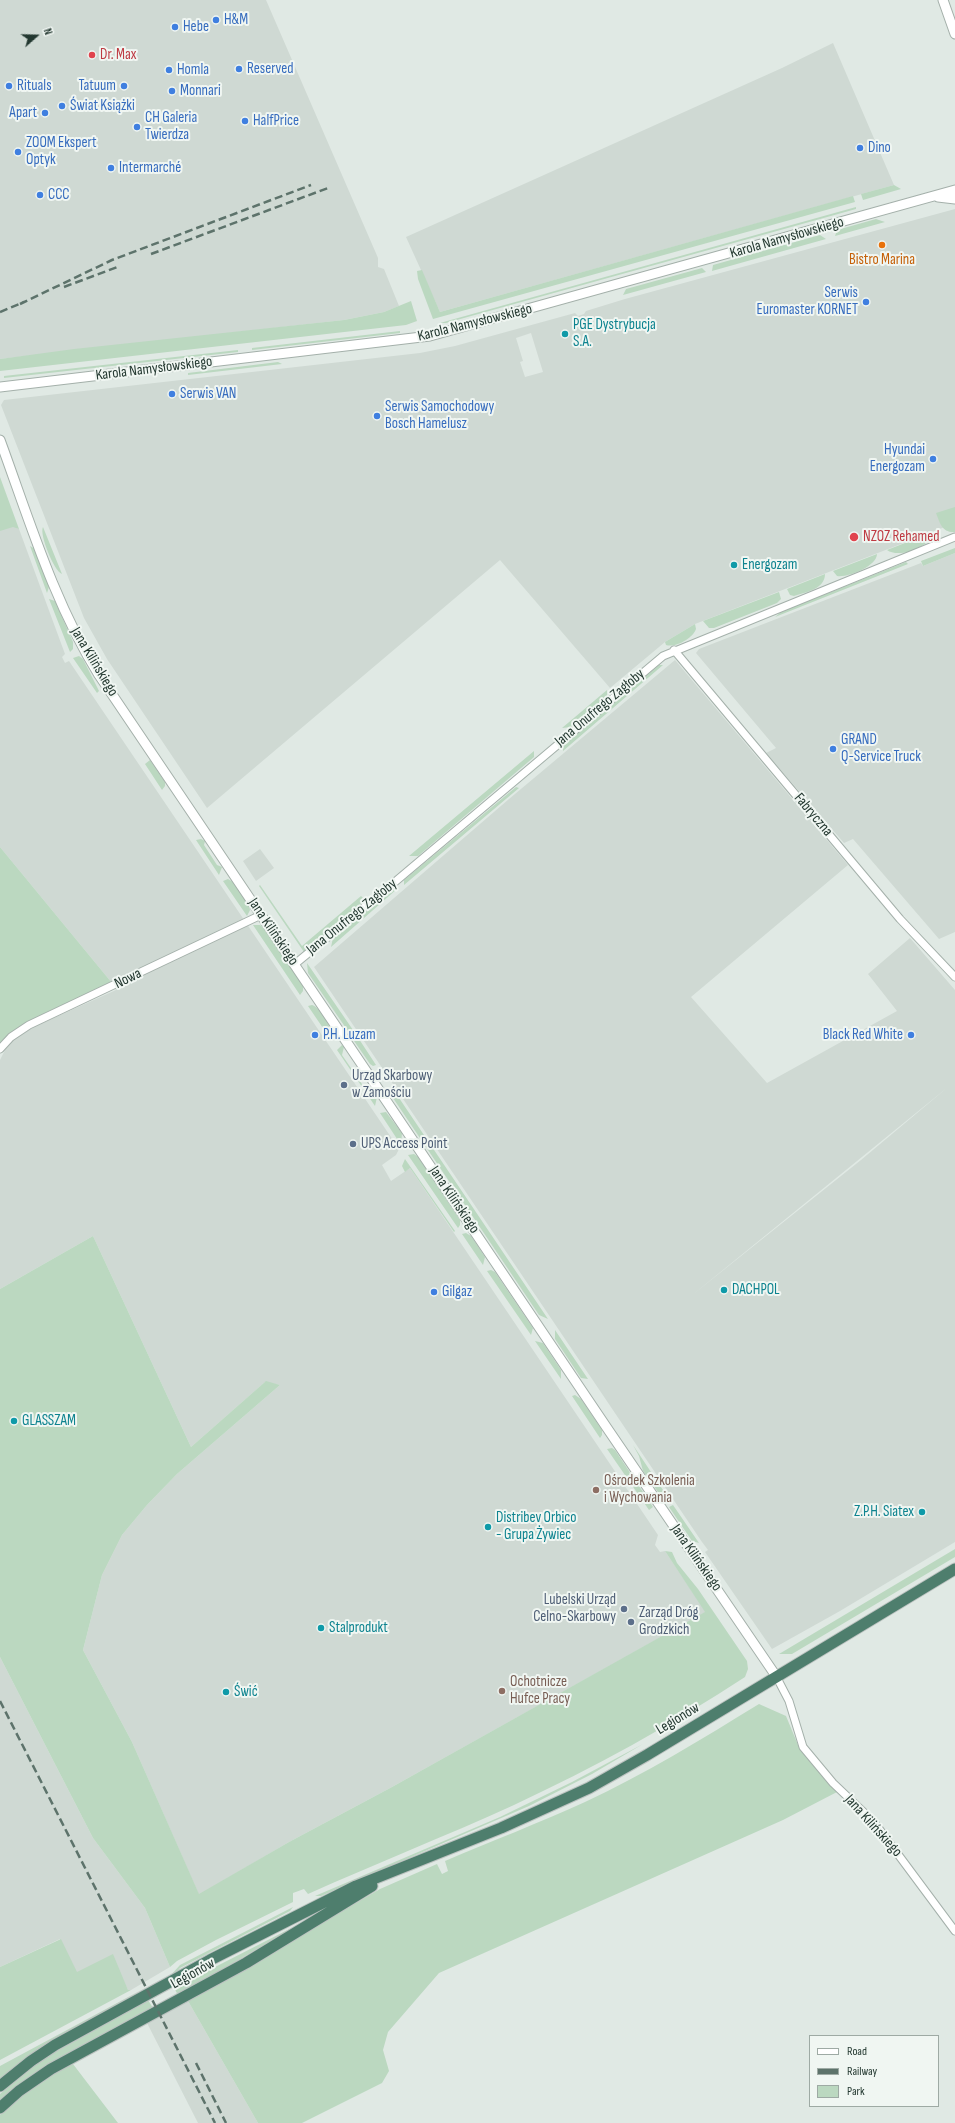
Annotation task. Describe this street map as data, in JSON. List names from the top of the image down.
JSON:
{
  "streets": {
    "highway": ["Legionów"],
    "street": [
      "Karola Namysłowskiego",
      "Jana Kilińskiego",
      "Jana Onufrego Zagłoby",
      "Fabryczna",
      "Nowa"
    ]
  },
  "crossings": [
    ["Jana Kilińskiego", "Jana Onufrego Zagłoby"],
    ["Jana Kilińskiego", "Nowa"],
    ["Jana Kilińskiego", "Legionów"],
    ["Jana Onufrego Zagłoby", "Fabryczna"]
  ],
  "places": [
    "H&M",
    "Hebe",
    "Dr. Max",
    "Reserved",
    "Homla",
    "Rituals",
    "Tatuum",
    "Monnari",
    "Świat Książki",
    "Apart",
    "HalfPrice",
    "CH Galeria Twierdza",
    "Dino",
    "ZOOM Ekspert Optyk",
    "Intermarché",
    "CCC",
    "Bistro Marina",
    "Serwis Euromaster KORNET",
    "PGE Dystrybucja S.A.",
    "Serwis VAN",
    "Serwis Samochodowy Bosch Hamelusz",
    "Hyundai Energozam",
    "NZOZ Rehamed",
    "Energozam",
    "GRAND Q-Service Truck",
    "P.H. Luzam",
    "Black Red White",
    "Urząd Skarbowy w Zamościu",
    "UPS Access Point",
    "DACHPOL",
    "Gilgaz",
    "GLASSZAM",
    "Ośrodek Szkolenia i Wychowania",
    "Z.P.H. Siatex",
    "Distribev Orbico - Grupa Żywiec",
    "Lubelski Urząd Celno-Skarbowy",
    "Zarząd Dróg Grodzkich",
    "Stalprodukt",
    "Ochotnicze Hufce Pracy",
    "Świć"
  ],
  "legend": ["Road", "Railway", "Park"],
  "north": "right"
}
